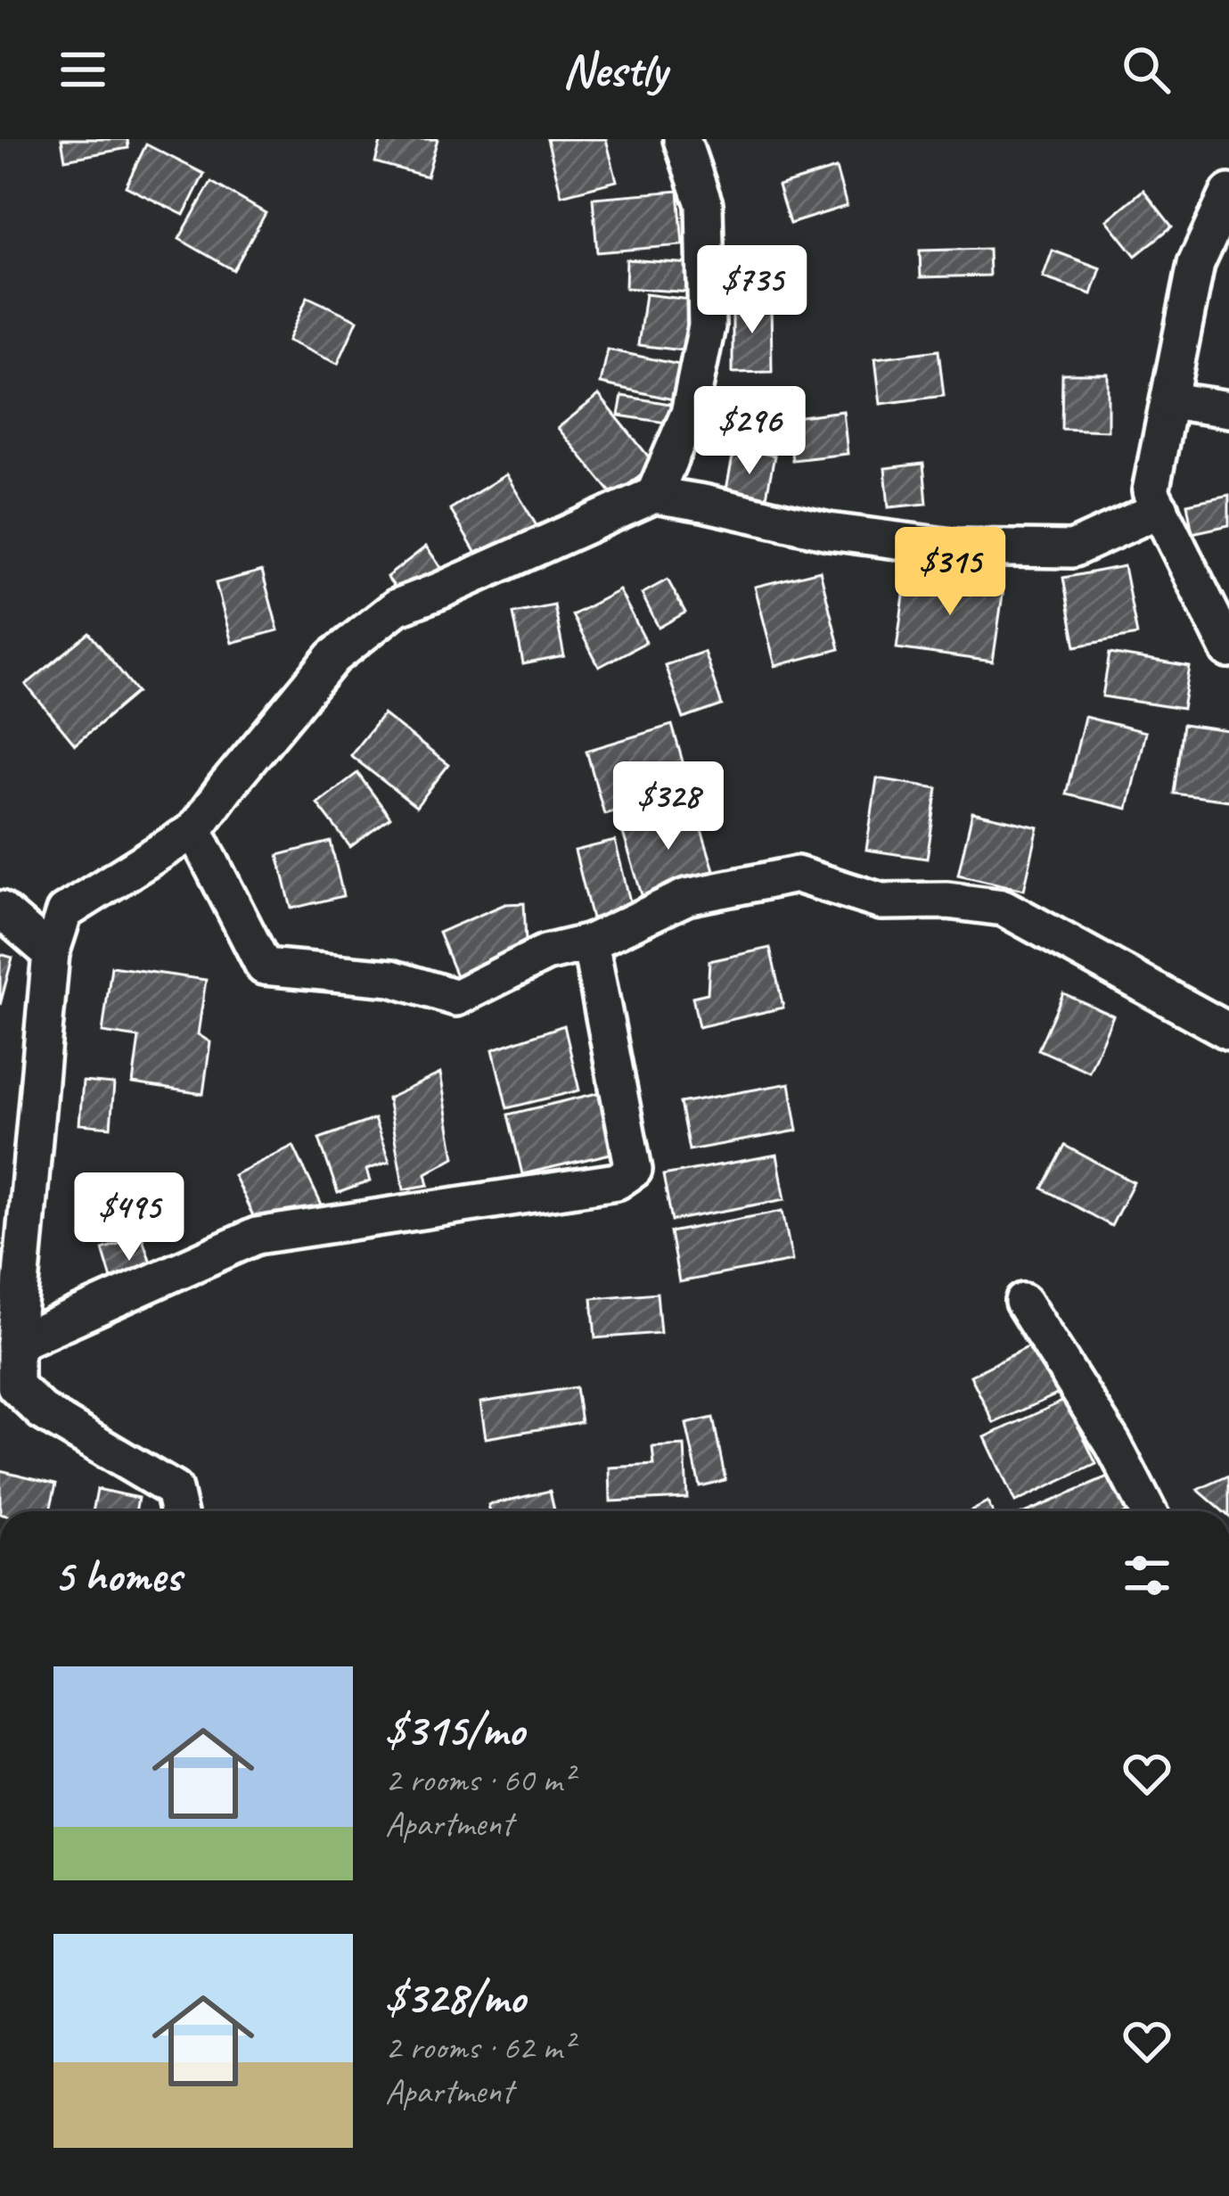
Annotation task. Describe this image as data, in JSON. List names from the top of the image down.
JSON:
{
  "page": {
    "header": "Nestly",
    "price": [
      "$735",
      "$296",
      "$315",
      "$328",
      "$495"
    ],
    "heading": "5 homes",
    "list": [
      {
        "name": "$315/mo",
        "note": "2 rooms · 60 m² · Apartment"
      },
      {
        "name": "$328/mo",
        "note": "2 rooms · 62 m² · Apartment"
      }
    ]
  }
}
